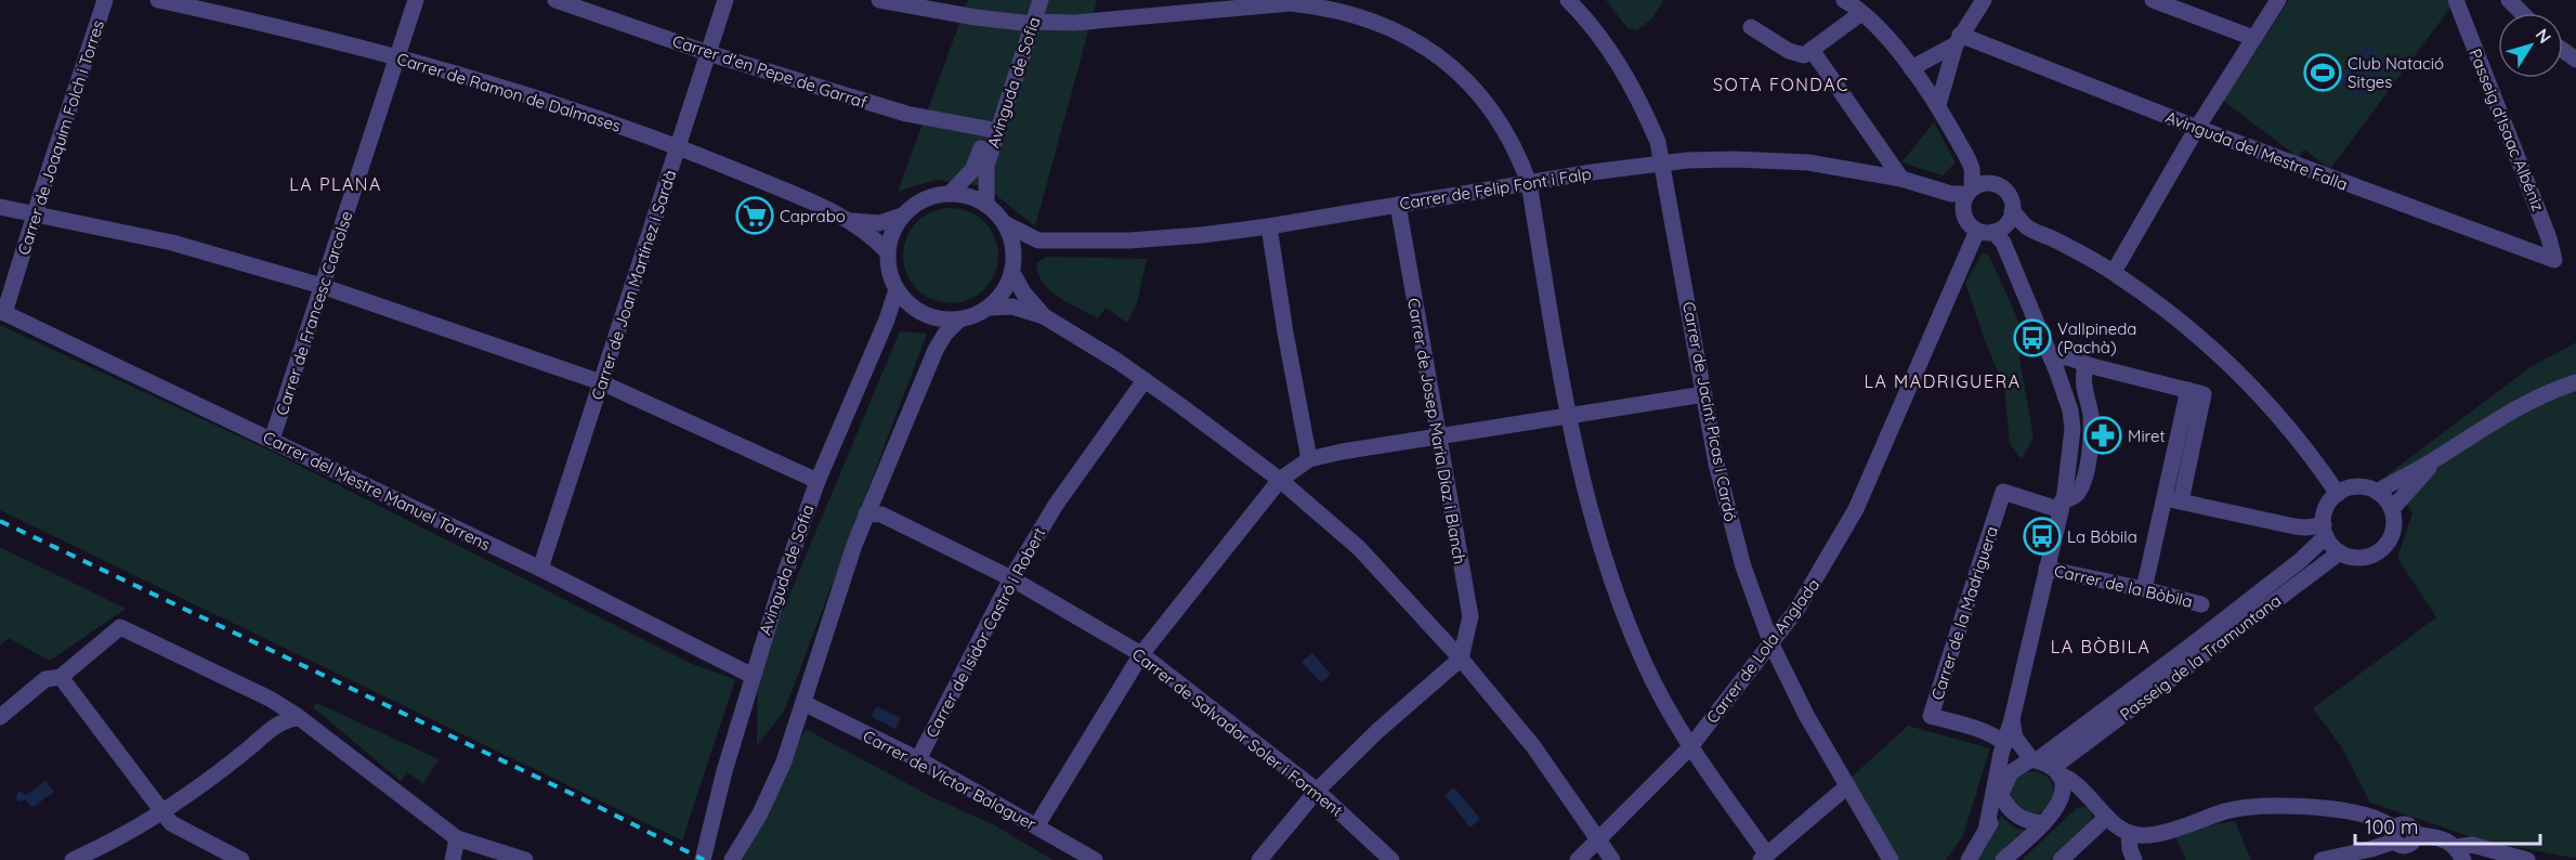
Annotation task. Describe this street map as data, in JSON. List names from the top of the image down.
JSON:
{
  "streets": {
    "street": [
      "Carrer d'en Pepe de Garraf",
      "Avinguda de Sofia",
      "Carrer de Ramon de Dalmases",
      "Passeig d'Isaac Albéniz",
      "Carrer de Joaquim Folch i Torres",
      "Avinguda del Mestre Falla",
      "Carrer de Felip Font i Falp",
      "Carrer de Joan Martínez i Sardà",
      "Carrer de Francesc Carcolse",
      "Carrer de Jacint Picas i Cardó",
      "Carrer de Josep Maria Díaz i Blanch",
      "Carrer del Mestre Manuel Torrens",
      "Carrer de la Bòbila",
      "Carrer de la Madriguera",
      "Carrer de Isidor Castró i Robert",
      "Carrer de Lola Anglada",
      "Passeig de la Tramuntana",
      "Carrer de Salvador Soler i Forment",
      "Carrer de Víctor Balaguer"
    ]
  },
  "crossings": [
    ["Carrer d'en Pepe de Garraf", "Avinguda de Sofia"],
    ["Carrer d'en Pepe de Garraf", "Carrer de Joan Martínez i Sardà"],
    ["Avinguda de Sofia", "Carrer de Ramon de Dalmases"],
    ["Avinguda de Sofia", "Carrer de Felip Font i Falp"],
    ["Avinguda de Sofia", "Carrer del Mestre Manuel Torrens"],
    ["Carrer de Ramon de Dalmases", "Carrer de Felip Font i Falp"],
    ["Carrer de Ramon de Dalmases", "Carrer de Joan Martínez i Sardà"],
    ["Carrer de Ramon de Dalmases", "Carrer de Francesc Carcolse"],
    ["Passeig d'Isaac Albéniz", "Avinguda del Mestre Falla"],
    ["Carrer de Joaquim Folch i Torres", "Carrer del Mestre Manuel Torrens"],
    ["Carrer de Felip Font i Falp", "Carrer de Jacint Picas i Cardó"],
    ["Carrer de Felip Font i Falp", "Carrer de Josep Maria Díaz i Blanch"],
    ["Carrer de Joan Martínez i Sardà", "Carrer del Mestre Manuel Torrens"],
    ["Carrer de Francesc Carcolse", "Carrer del Mestre Manuel Torrens"],
    ["Carrer de Jacint Picas i Cardó", "Carrer de Lola Anglada"],
    ["Carrer de Isidor Castró i Robert", "Carrer de Salvador Soler i Forment"],
    ["Carrer de Isidor Castró i Robert", "Carrer de Víctor Balaguer"]
  ],
  "districts": [
    "SOTA FONDAC",
    "LA PLANA",
    "LA MADRIGUERA",
    "LA BÒBILA"
  ],
  "places": {
    "sports": ["Club Natació Sitges"],
    "supermarket": ["Caprabo"],
    "bus stop": ["Vallpineda (Pachà)", "La Bóbila"],
    "pharmacy": ["Miret"]
  },
  "scale_bar": "100 m",
  "north": "top right"
}
